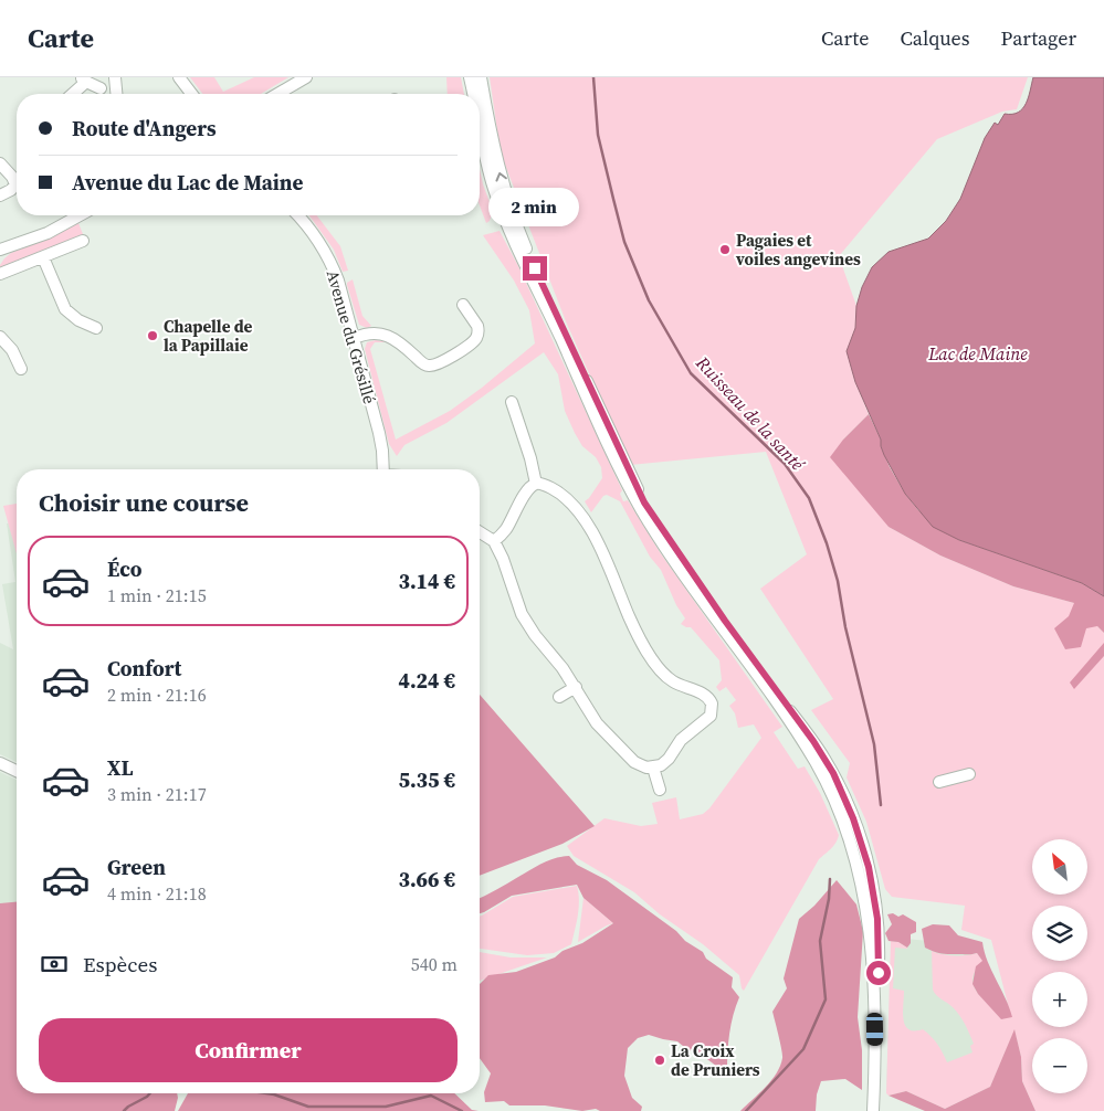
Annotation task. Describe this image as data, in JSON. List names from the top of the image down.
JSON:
{
  "streets": {
    "street": ["Avenue du Grésillé"]
  },
  "water": ["Lac de Maine", "Ruisseau de la santé"],
  "places": ["Pagaies et voiles angevines", "Chapelle de la Papillaie", "La Croix de Pruniers"],
  "north": "top left",
  "page": {
    "header": "Carte",
    "nav": ["Carte", "Calques", "Partager"],
    "banner": ["Route d'Angers", "Avenue du Lac de Maine"],
    "bubble": "2 min",
    "heading": "Choisir une course",
    "list": [
      {
        "name": "Éco",
        "note": "1 min · 21:15",
        "value": "3.14 €"
      },
      {
        "name": "Confort",
        "note": "2 min · 21:16",
        "value": "4.24 €"
      },
      {
        "name": "XL",
        "note": "3 min · 21:17",
        "value": "5.35 €"
      },
      {
        "name": "Green",
        "note": "4 min · 21:18",
        "value": "3.66 €"
      }
    ],
    "map_buttons": ["+", "−"],
    "pay": ["Espèces", "540 m"],
    "buttons": "Confirmer"
  }
}
